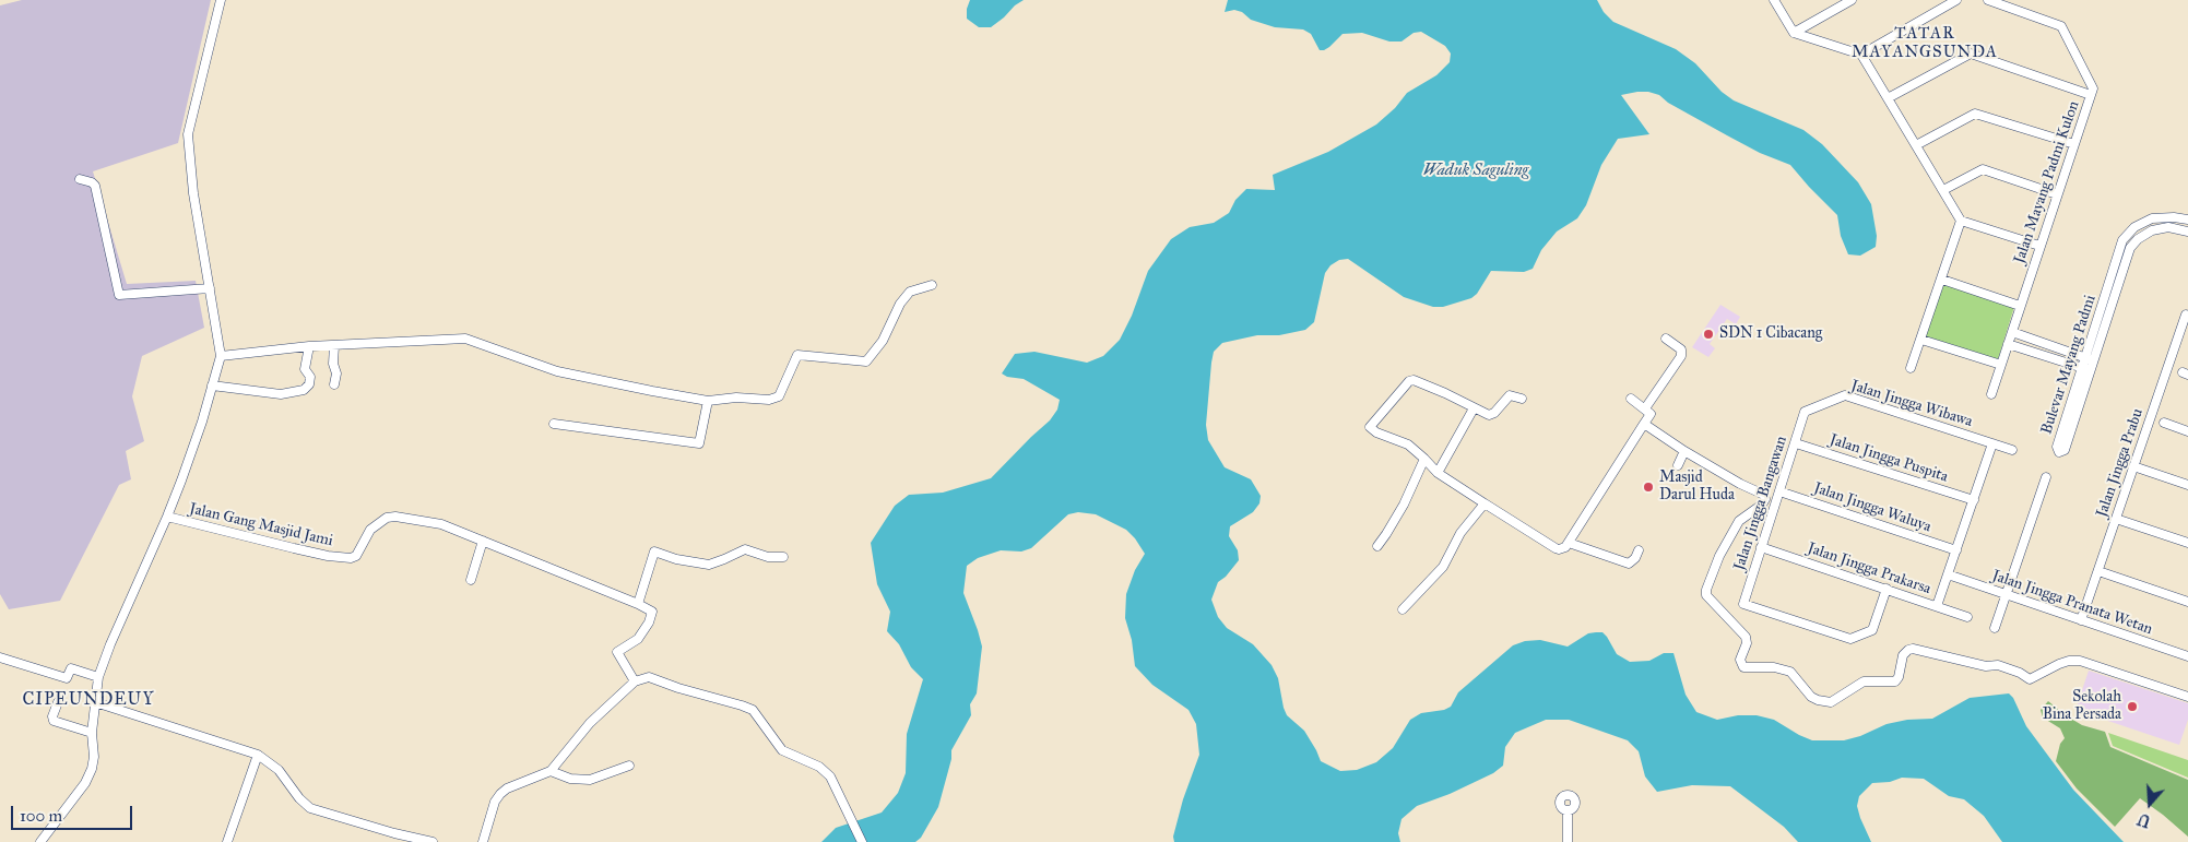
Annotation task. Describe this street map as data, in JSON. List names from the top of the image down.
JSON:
{
  "streets": {
    "street": [
      "Jalan Mayang Padmi Kulon",
      "Bulevar Mayang Padmi",
      "Jalan Jingga Wibawa",
      "Jalan Jingga Puspita",
      "Jalan Jingga Prabu",
      "Jalan Jingga Bangawan",
      "Jalan Jingga Waluya",
      "Jalan Gang Masjid Jami",
      "Jalan Jingga Prakarsa",
      "Jalan Jingga Pranata Wetan"
    ]
  },
  "crossings": [
    ["Jalan Jingga Wibawa", "Jalan Jingga Bangawan"],
    ["Jalan Jingga Puspita", "Jalan Jingga Bangawan"],
    ["Jalan Jingga Prabu", "Jalan Jingga Pranata Wetan"],
    ["Jalan Jingga Bangawan", "Jalan Jingga Waluya"],
    ["Jalan Jingga Bangawan", "Jalan Jingga Prakarsa"]
  ],
  "districts": ["TATAR MAYANGSUNDA", "CIPEUNDEUY"],
  "water": ["Waduk Saguling"],
  "places": ["SDN 1 Cibacang", "Masjid Darul Huda", "Sekolah Bina Persada"],
  "scale_bar": "100 m",
  "north": "bottom"
}
